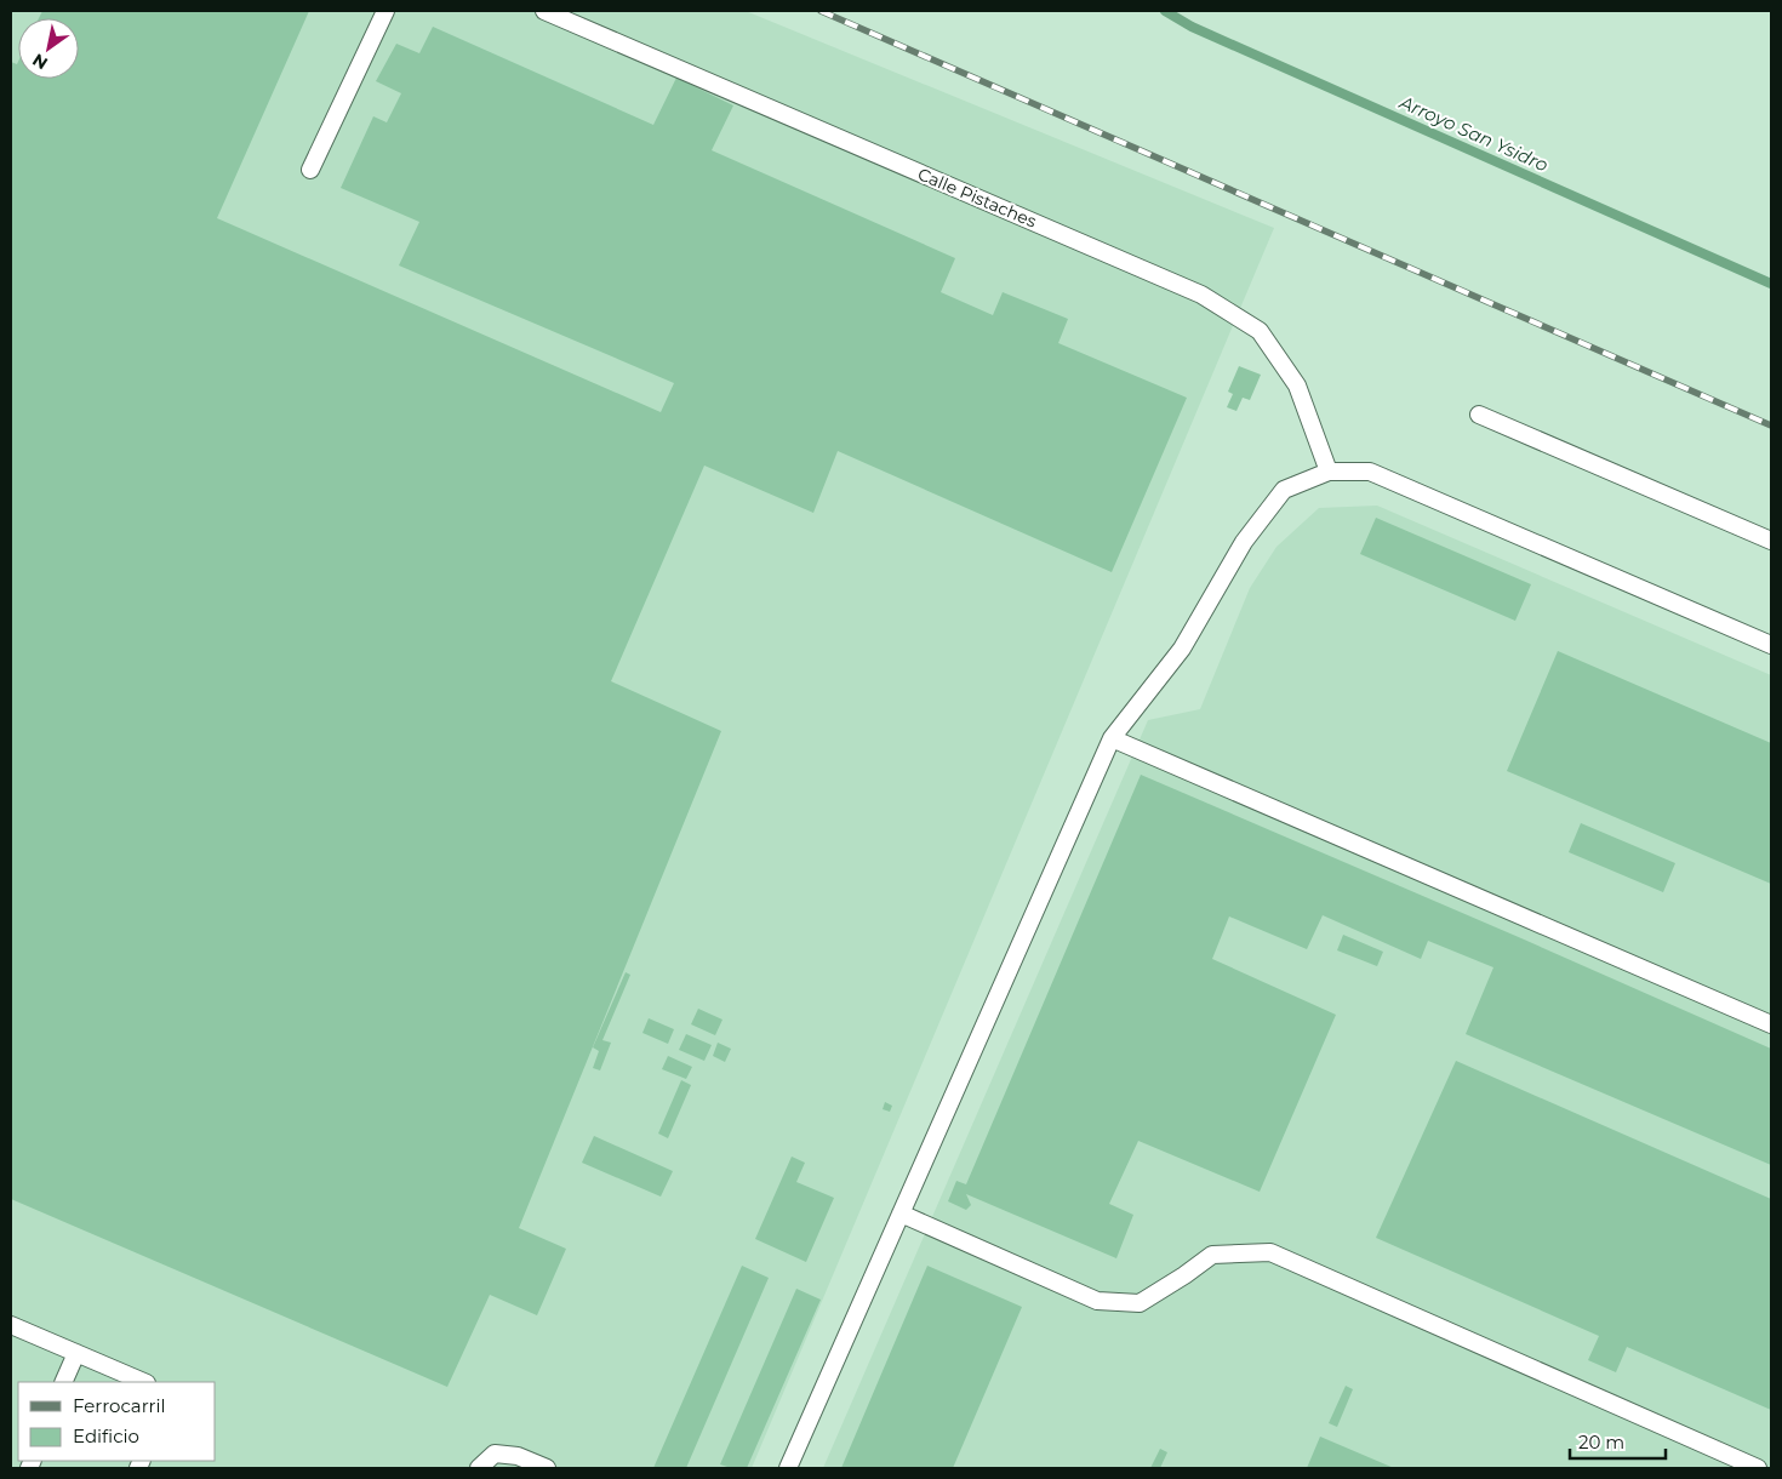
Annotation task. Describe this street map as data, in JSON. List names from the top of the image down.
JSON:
{
  "streets": {
    "lane": ["Calle Pistaches"]
  },
  "water": ["Arroyo San Ysidro"],
  "legend": ["Ferrocarril", "Edificio"],
  "scale_bar": "20 m",
  "north": "bottom left"
}
